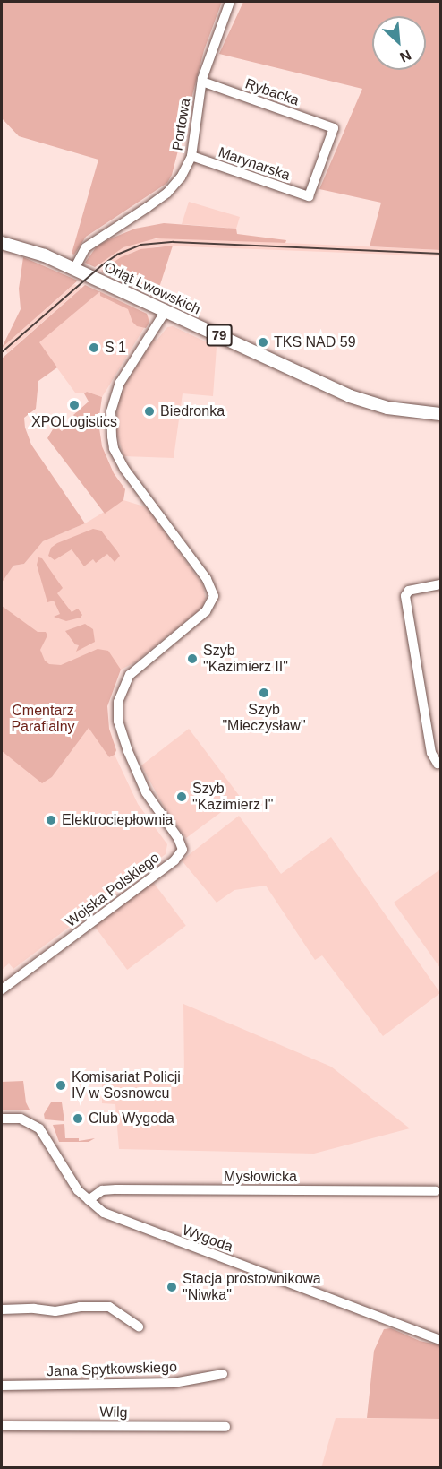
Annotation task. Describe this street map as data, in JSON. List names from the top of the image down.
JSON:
{
  "streets": {
    "main road": ["Orląt Lwowskich", "79"],
    "street": [
      "Rybacka",
      "Portowa",
      "Marynarska",
      "Wojska Polskiego",
      "Mysłowicka",
      "Wygoda",
      "Jana Spytkowskiego",
      "Wilg"
    ]
  },
  "crossings": [
    ["Rybacka", "Portowa"],
    ["Rybacka", "Marynarska"],
    ["Portowa", "Marynarska"],
    ["Portowa", "Orląt Lwowskich"],
    ["Orląt Lwowskich", "Wojska Polskiego"],
    ["Mysłowicka", "Wygoda"]
  ],
  "parks": ["Cmentarz Parafialny"],
  "places": [
    "TKS NAD 59",
    "S 1",
    "XPOLogistics",
    "Biedronka",
    "Szyb \"Kazimierz II\"",
    "Szyb \"Mieczysław\"",
    "Szyb \"Kazimierz I\"",
    "Elektrociepłownia",
    "Komisariat Policji IV w Sosnowcu",
    "Club Wygoda",
    "Stacja prostownikowa \"Niwka\""
  ],
  "north": "bottom right"
}
